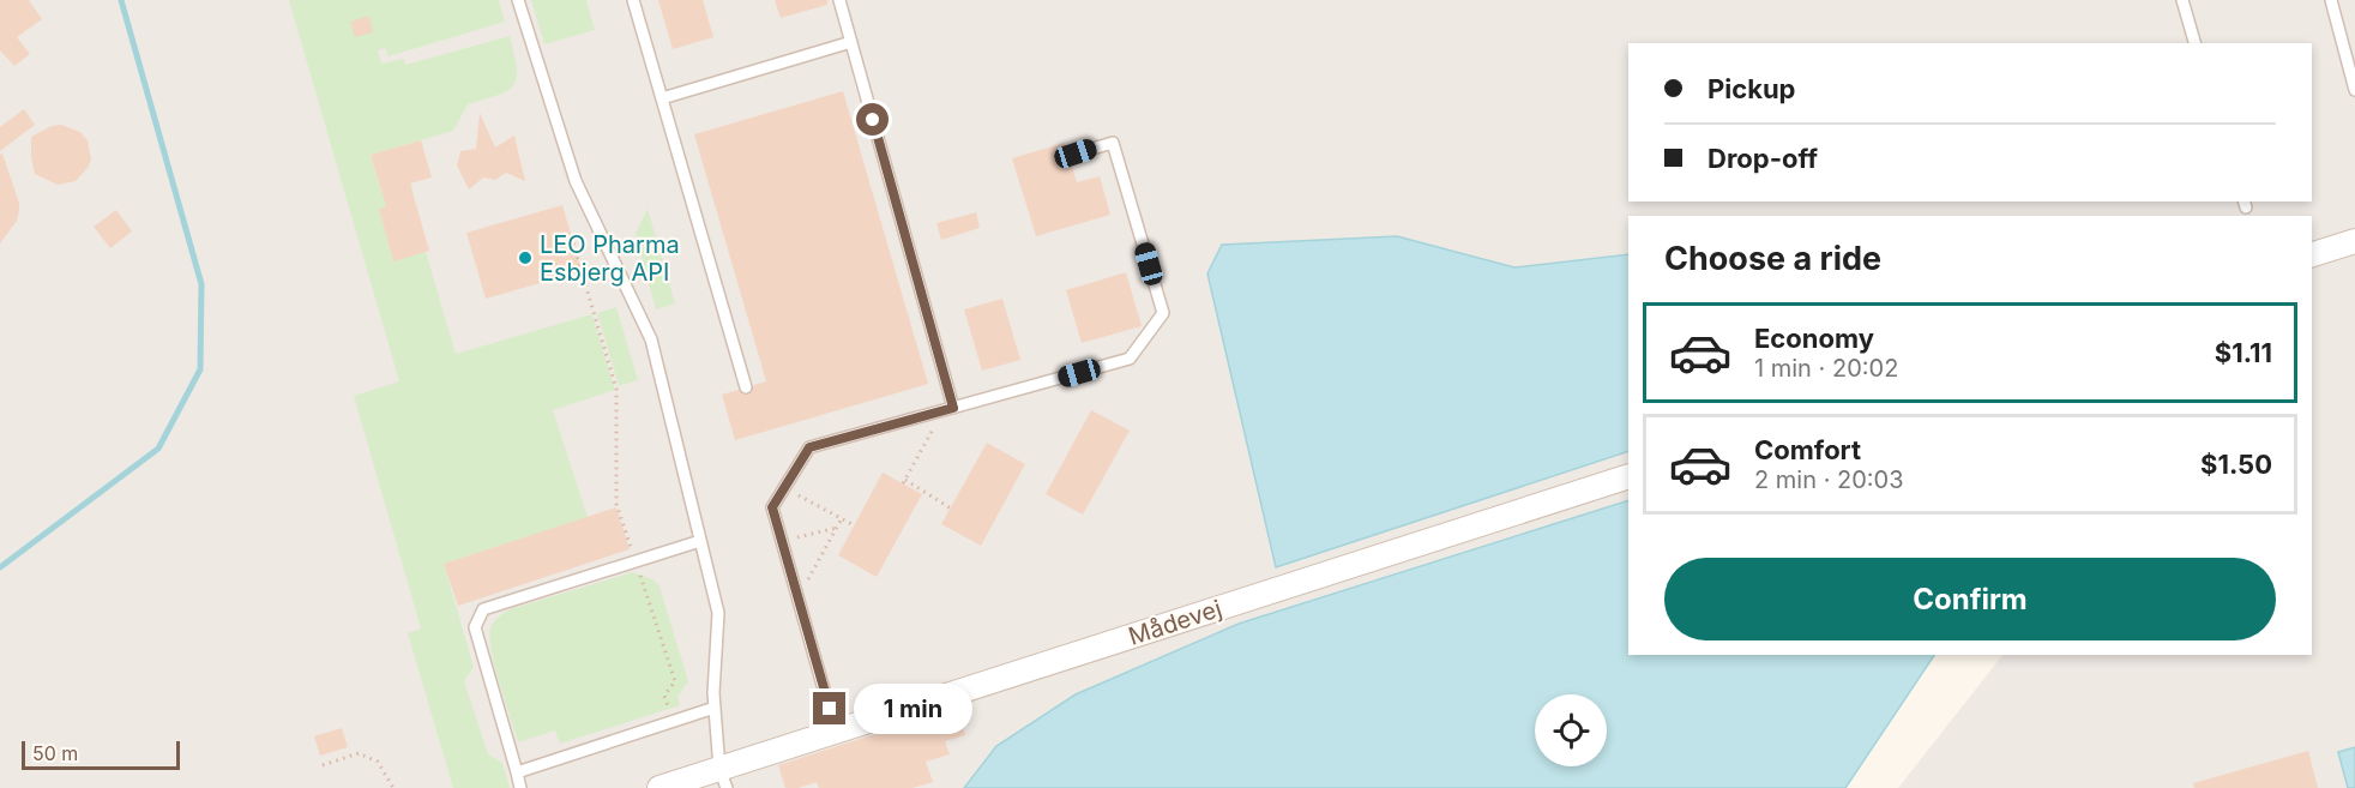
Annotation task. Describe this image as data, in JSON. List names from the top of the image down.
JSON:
{
  "streets": {
    "street": ["Mådevej"]
  },
  "places": ["LEO Pharma Esbjerg API"],
  "scale_bar": "50 m",
  "page": {
    "banner": ["Pickup", "Drop-off"],
    "heading": "Choose a ride",
    "list": [
      {
        "name": "Economy",
        "note": "1 min · 20:02",
        "value": "$1.11"
      },
      {
        "name": "Comfort",
        "note": "2 min · 20:03",
        "value": "$1.50"
      }
    ],
    "buttons": "Confirm",
    "bubble": "1 min",
    "scale": "50 m"
  }
}
